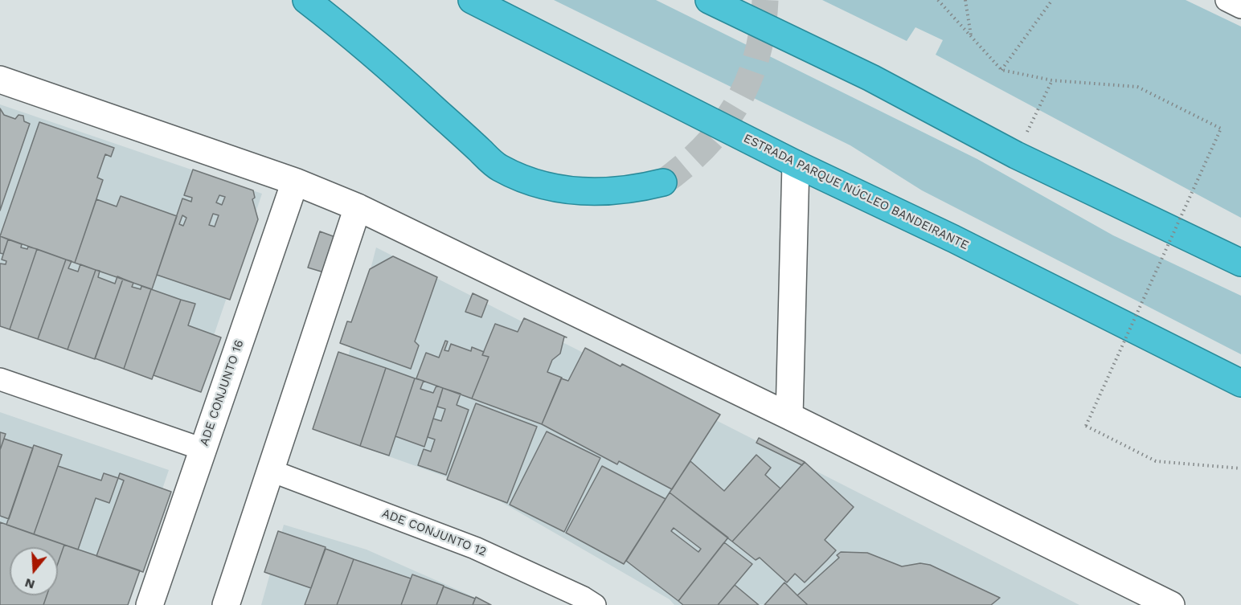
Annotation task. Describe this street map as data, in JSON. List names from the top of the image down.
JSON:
{
  "streets": {
    "highway": ["ESTRADA PARQUE NÚCLEO BANDEIRANTE"],
    "street": ["ADE CONJUNTO 16", "ADE CONJUNTO 12"]
  },
  "north": "bottom"
}
